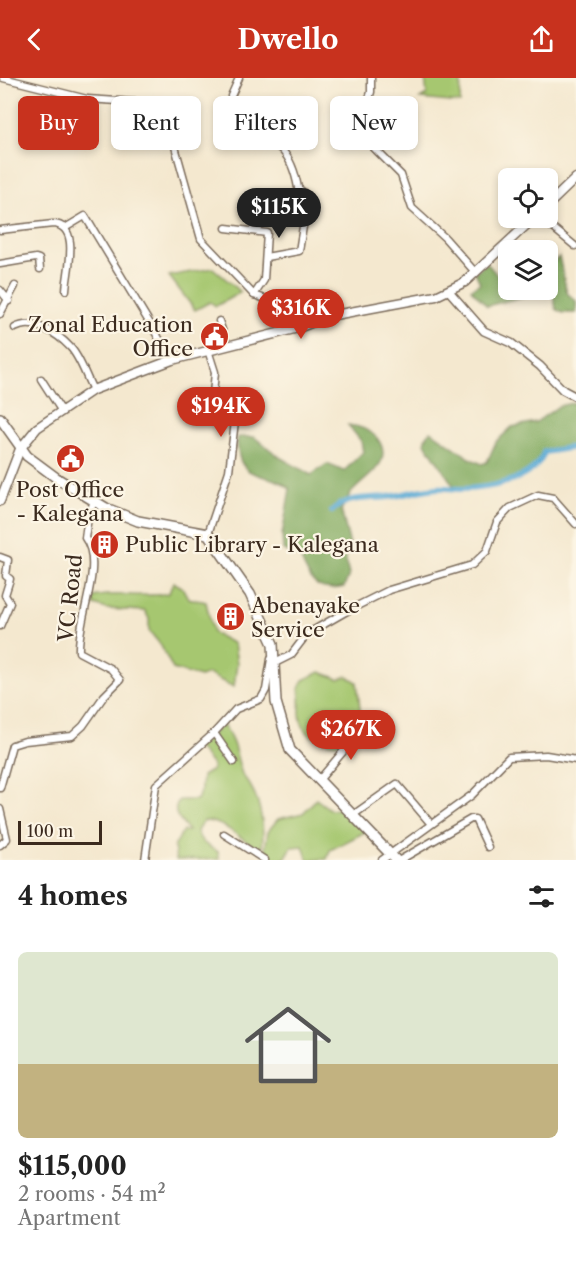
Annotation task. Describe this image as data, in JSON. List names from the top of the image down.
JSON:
{
  "streets": {
    "street": ["VC Road"]
  },
  "places": {
    "public building": ["Zonal Education Office", "Post Office - Kalegana"],
    "building": ["Public Library - Kalegana", "Abenayake Service"]
  },
  "scale_bar": "100 m",
  "page": {
    "header": "Dwello",
    "chip": [
      "Buy",
      "Rent",
      "Filters",
      "New"
    ],
    "price": [
      "$115K",
      "$316K",
      "$194K",
      "$267K"
    ],
    "scale": "100 m",
    "heading": "4 homes",
    "list": [
      {
        "name": "$115,000",
        "note": "2 rooms · 54 m² · Apartment"
      }
    ]
  }
}
